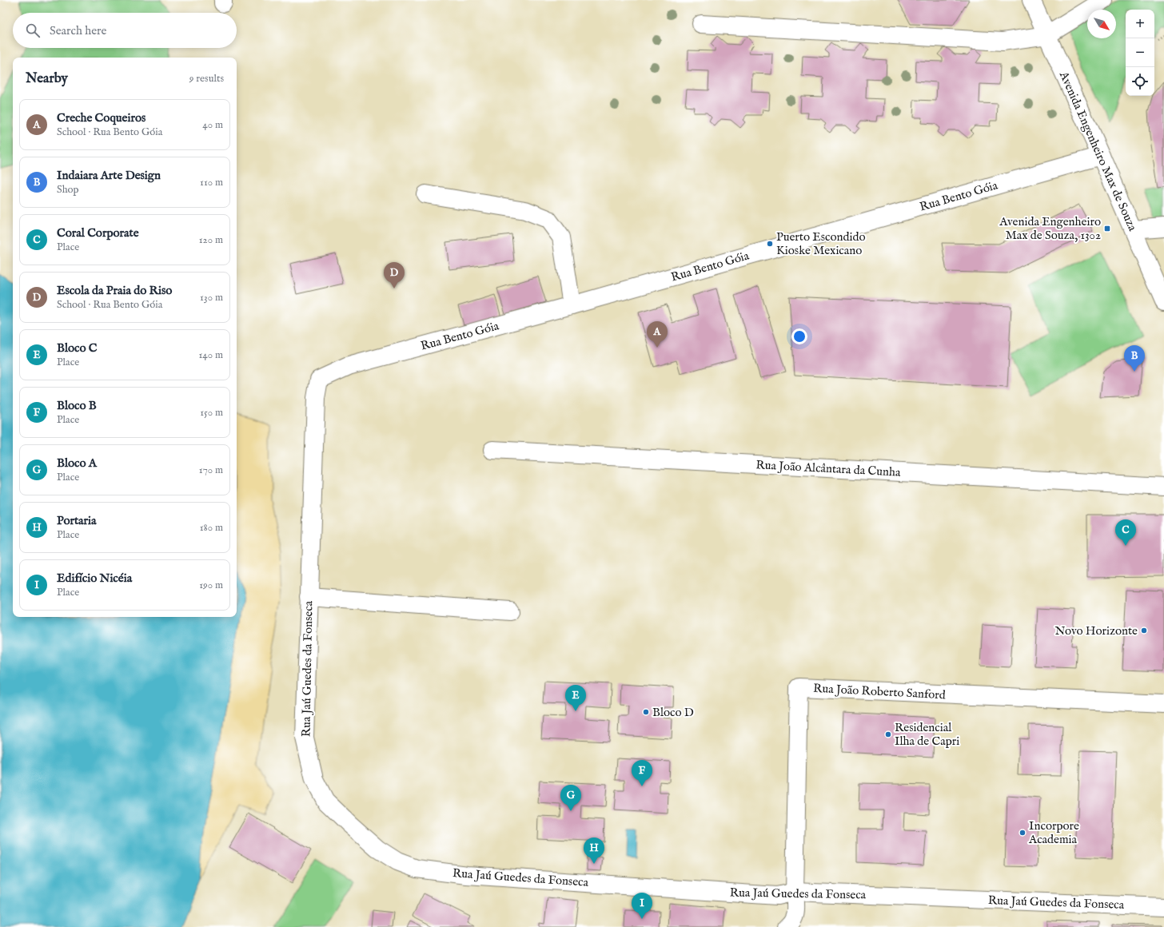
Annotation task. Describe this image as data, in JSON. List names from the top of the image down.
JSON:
{
  "streets": {
    "street": [
      "Avenida Engenheiro Max de Souza",
      "Rua Bento Góia",
      "Rua João Alcântara da Cunha",
      "Rua Jaú Guedes da Fonseca",
      "Rua João Roberto Sanford"
    ]
  },
  "crossings": [
    ["Avenida Engenheiro Max de Souza", "Rua Bento Góia"],
    ["Rua Bento Góia", "Rua Jaú Guedes da Fonseca"],
    ["Rua Jaú Guedes da Fonseca", "Rua João Roberto Sanford"]
  ],
  "places": {
    "transit": ["Avenida Engenheiro Max de Souza, 1302"],
    "other": [
      "Puerto Escondido Kioske Mexicano",
      "Novo Horizonte",
      "Bloco D",
      "Residencial Ilha de Capri",
      "Incorpore Academia"
    ]
  },
  "north": "bottom right",
  "page": {
    "map_buttons": ["+", "−"],
    "search": "Search here",
    "heading": ["Nearby", "9 results"],
    "list": [
      {
        "mark": "A",
        "name": "Creche Coqueiros",
        "note": "School · Rua Bento Góia",
        "value": "40 m"
      },
      {
        "mark": "B",
        "name": "Indaiara Arte Design",
        "note": "Shop",
        "value": "110 m"
      },
      {
        "mark": "C",
        "name": "Coral Corporate",
        "note": "Place",
        "value": "120 m"
      },
      {
        "mark": "D",
        "name": "Escola da Praia do Riso",
        "note": "School · Rua Bento Góia",
        "value": "130 m"
      },
      {
        "mark": "E",
        "name": "Bloco C",
        "note": "Place",
        "value": "140 m"
      },
      {
        "mark": "F",
        "name": "Bloco B",
        "note": "Place",
        "value": "150 m"
      },
      {
        "mark": "G",
        "name": "Bloco A",
        "note": "Place",
        "value": "170 m"
      },
      {
        "mark": "H",
        "name": "Portaria",
        "note": "Place",
        "value": "180 m"
      },
      {
        "mark": "I",
        "name": "Edifício Nicéia",
        "note": "Place",
        "value": "190 m"
      }
    ],
    "pins": [
      "D",
      "A",
      "B",
      "C",
      "E",
      "F",
      "G",
      "H",
      "I"
    ]
  }
}
